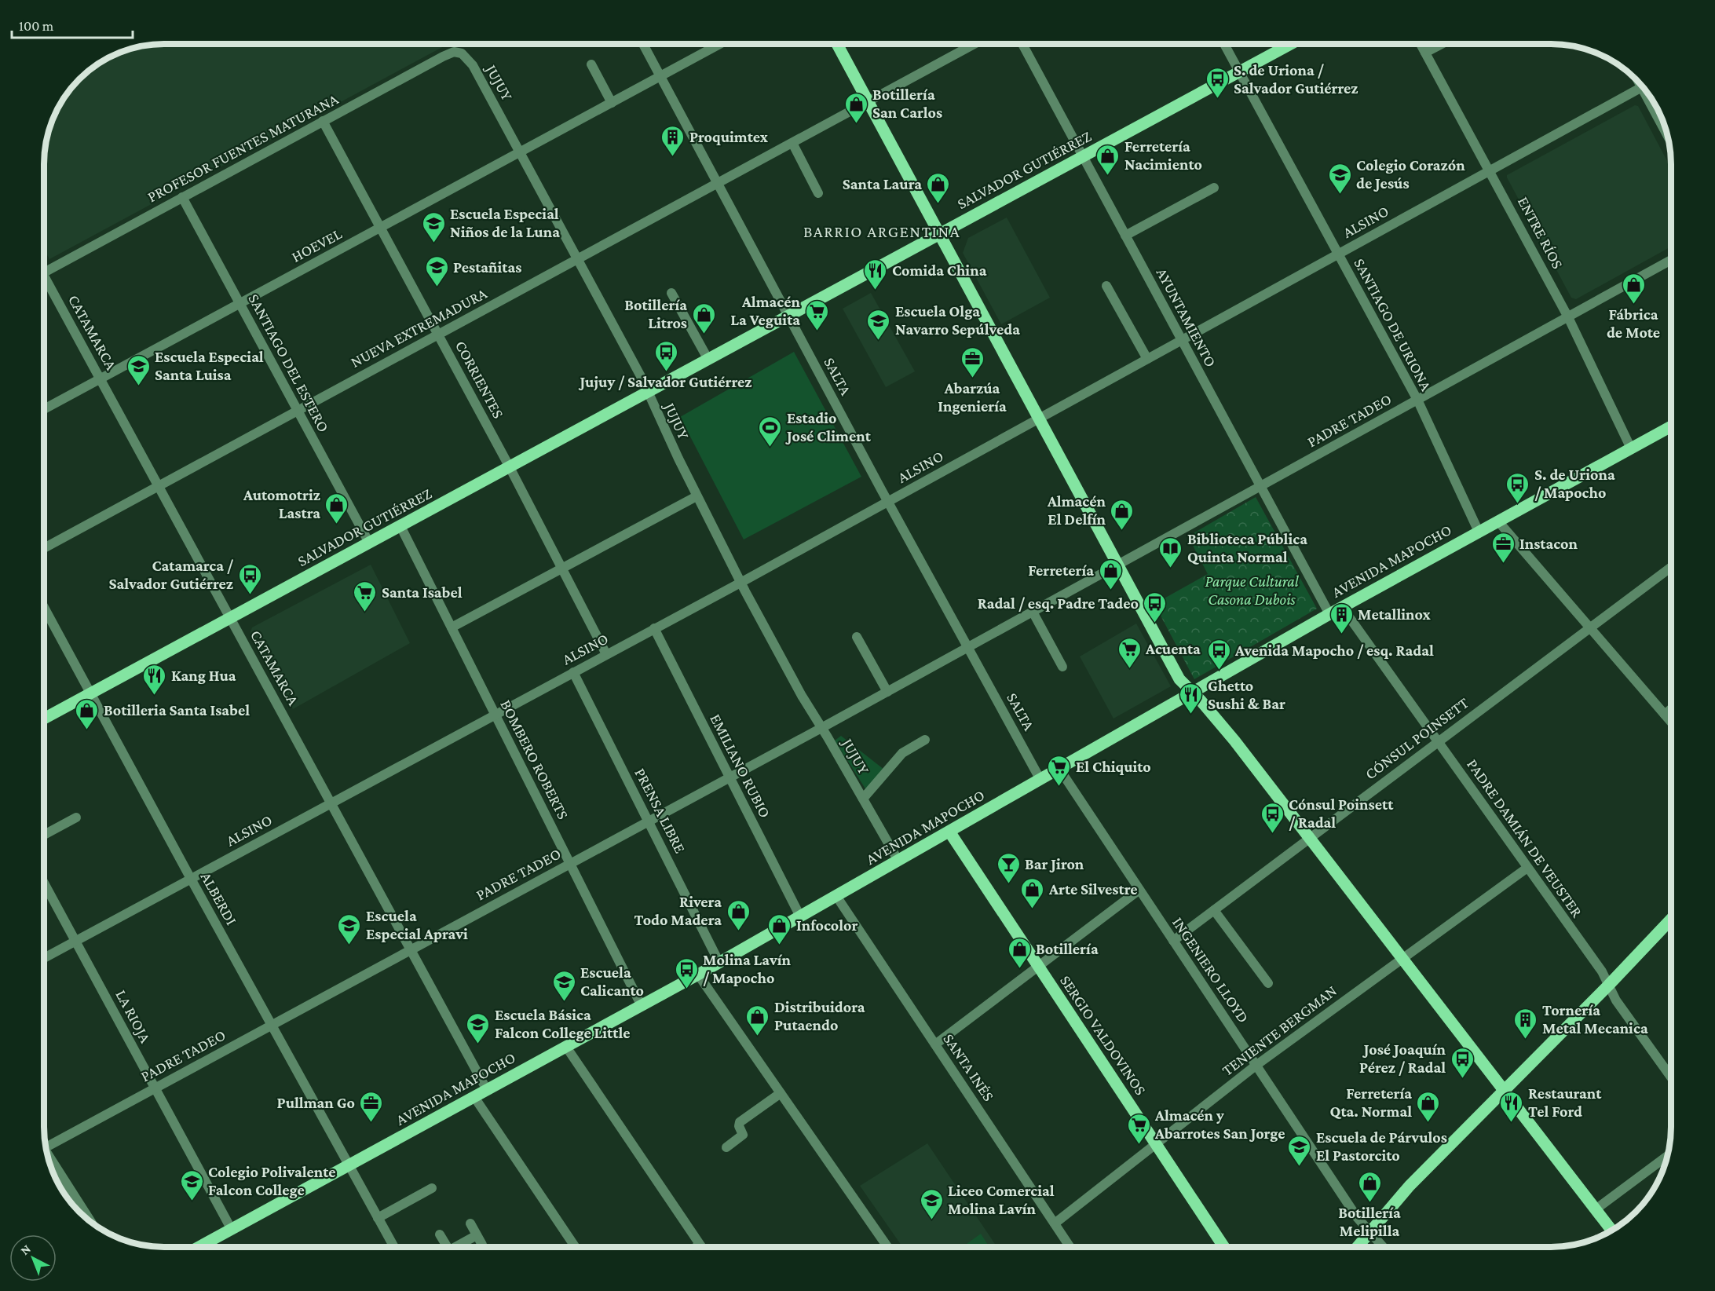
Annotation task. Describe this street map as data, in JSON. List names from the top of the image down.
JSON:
{
  "streets": {
    "main road": ["SALVADOR GUTIÉRREZ", "AVENIDA MAPOCHO", "SERGIO VALDOVINOS"],
    "street": [
      "JUJUY",
      "PROFESOR FUENTES MATURANA",
      "ALSINO",
      "ENTRE RÍOS",
      "HOEVEL",
      "AYUNTAMIENTO",
      "SANTIAGO DE URIONA",
      "NUEVA EXTREMADURA",
      "CATAMARCA",
      "SANTIAGO DEL ESTERO",
      "SALTA",
      "CORRIENTES",
      "PADRE TADEO",
      "CÓNSUL POINSETT",
      "BOMBERO ROBERTS",
      "EMILIANO RUBIO",
      "PRENSA LIBRE",
      "PADRE DAMIÁN DE VEUSTER",
      "ALBERDI",
      "INGENIERO LLOYD",
      "LA RIOJA",
      "TENIENTE BERGMAN",
      "SANTA INÉS"
    ]
  },
  "crossings": [
    ["JUJUY", "PROFESOR FUENTES MATURANA"],
    ["JUJUY", "SALVADOR GUTIÉRREZ"],
    ["JUJUY", "ALSINO"],
    ["JUJUY", "HOEVEL"],
    ["JUJUY", "NUEVA EXTREMADURA"],
    ["JUJUY", "PADRE TADEO"],
    ["JUJUY", "AVENIDA MAPOCHO"],
    ["PROFESOR FUENTES MATURANA", "SANTIAGO DEL ESTERO"],
    ["PROFESOR FUENTES MATURANA", "CORRIENTES"],
    ["SALVADOR GUTIÉRREZ", "AYUNTAMIENTO"],
    ["SALVADOR GUTIÉRREZ", "SANTIAGO DE URIONA"],
    ["SALVADOR GUTIÉRREZ", "CATAMARCA"],
    ["SALVADOR GUTIÉRREZ", "SANTIAGO DEL ESTERO"],
    ["SALVADOR GUTIÉRREZ", "SALTA"],
    ["SALVADOR GUTIÉRREZ", "CORRIENTES"],
    ["SALVADOR GUTIÉRREZ", "BOMBERO ROBERTS"],
    ["SALVADOR GUTIÉRREZ", "ALBERDI"],
    ["ALSINO", "ENTRE RÍOS"],
    ["ALSINO", "AYUNTAMIENTO"],
    ["ALSINO", "SANTIAGO DE URIONA"],
    ["ALSINO", "CATAMARCA"],
    ["ALSINO", "SALTA"],
    ["ALSINO", "CORRIENTES"],
    ["ALSINO", "BOMBERO ROBERTS"],
    ["ALSINO", "EMILIANO RUBIO"],
    ["ALSINO", "PRENSA LIBRE"],
    ["ALSINO", "ALBERDI"],
    ["ALSINO", "LA RIOJA"],
    ["ENTRE RÍOS", "PADRE TADEO"],
    ["ENTRE RÍOS", "AVENIDA MAPOCHO"],
    ["HOEVEL", "CATAMARCA"],
    ["HOEVEL", "SANTIAGO DEL ESTERO"],
    ["HOEVEL", "SALTA"],
    ["HOEVEL", "CORRIENTES"],
    ["AYUNTAMIENTO", "PADRE TADEO"],
    ["AYUNTAMIENTO", "AVENIDA MAPOCHO"],
    ["SANTIAGO DE URIONA", "PADRE TADEO"],
    ["SANTIAGO DE URIONA", "AVENIDA MAPOCHO"],
    ["NUEVA EXTREMADURA", "CATAMARCA"],
    ["NUEVA EXTREMADURA", "SANTIAGO DEL ESTERO"],
    ["NUEVA EXTREMADURA", "SALTA"],
    ["NUEVA EXTREMADURA", "CORRIENTES"],
    ["CATAMARCA", "PADRE TADEO"],
    ["CATAMARCA", "AVENIDA MAPOCHO"],
    ["SALTA", "PADRE TADEO"],
    ["SALTA", "AVENIDA MAPOCHO"],
    ["PADRE TADEO", "BOMBERO ROBERTS"],
    ["PADRE TADEO", "EMILIANO RUBIO"],
    ["PADRE TADEO", "PRENSA LIBRE"],
    ["PADRE TADEO", "ALBERDI"],
    ["PADRE TADEO", "LA RIOJA"],
    ["AVENIDA MAPOCHO", "BOMBERO ROBERTS"],
    ["AVENIDA MAPOCHO", "EMILIANO RUBIO"],
    ["AVENIDA MAPOCHO", "PRENSA LIBRE"],
    ["AVENIDA MAPOCHO", "PADRE DAMIÁN DE VEUSTER"],
    ["AVENIDA MAPOCHO", "ALBERDI"],
    ["AVENIDA MAPOCHO", "INGENIERO LLOYD"],
    ["AVENIDA MAPOCHO", "LA RIOJA"],
    ["AVENIDA MAPOCHO", "SERGIO VALDOVINOS"],
    ["AVENIDA MAPOCHO", "SANTA INÉS"],
    ["CÓNSUL POINSETT", "PADRE DAMIÁN DE VEUSTER"],
    ["CÓNSUL POINSETT", "INGENIERO LLOYD"],
    ["PADRE DAMIÁN DE VEUSTER", "TENIENTE BERGMAN"],
    ["INGENIERO LLOYD", "TENIENTE BERGMAN"],
    ["TENIENTE BERGMAN", "SERGIO VALDOVINOS"],
    ["TENIENTE BERGMAN", "SANTA INÉS"]
  ],
  "districts": ["BARRIO ARGENTINA"],
  "parks": ["Parque Cultural Casona Dubois"],
  "places": {
    "bus stop": [
      "S. de Uriona / Salvador Gutiérrez",
      "Jujuy / Salvador Gutiérrez",
      "S. de Uriona / Mapocho",
      "Catamarca / Salvador Gutiérrez",
      "Radal / esq. Padre Tadeo",
      "Avenida Mapocho / esq. Radal",
      "Cónsul Poinsett / Radal",
      "Molina Lavín / Mapocho",
      "José Joaquín Pérez / Radal"
    ],
    "shop": [
      "Botillería San Carlos",
      "Ferretería Nacimiento",
      "Santa Laura",
      "Fábrica de Mote",
      "Botillería Litros",
      "Automotriz Lastra",
      "Almacén El Delfín",
      "Ferretería",
      "Botilleria Santa Isabel",
      "Arte Silvestre",
      "Rivera Todo Madera",
      "Infocolor",
      "Botillería",
      "Distribuidora Putaendo",
      "Ferretería Qta. Normal",
      "Botillería Melipilla"
    ],
    "building": ["Proquimtex", "Metallinox", "Tornería Metal Mecanica"],
    "school or university": [
      "Colegio Corazón de Jesús",
      "Escuela Especial Niños de la Luna",
      "Pestañitas",
      "Escuela Olga Navarro Sepúlveda",
      "Escuela Especial Santa Luisa",
      "Escuela Especial Apravi",
      "Escuela Calicanto",
      "Escuela Básica Falcon College Little",
      "Escuela de Párvulos El Pastorcito",
      "Colegio Polivalente Falcon College",
      "Liceo Comercial Molina Lavín"
    ],
    "restaurant": [
      "Comida China",
      "Kang Hua",
      "Ghetto Sushi & Bar",
      "Restaurant Tel Ford"
    ],
    "supermarket": [
      "Almacén La Veguita",
      "Santa Isabel",
      "Acuenta",
      "El Chiquito",
      "Almacén y Abarrotes San Jorge"
    ],
    "office": ["Abarzúa Ingeniería", "Instacon", "Pullman Go"],
    "sports": ["Estadio José Climent"],
    "library": ["Biblioteca Pública Quinta Normal"],
    "bar": ["Bar Jiron"]
  },
  "scale_bar": "100 m",
  "north": "top left"
}
